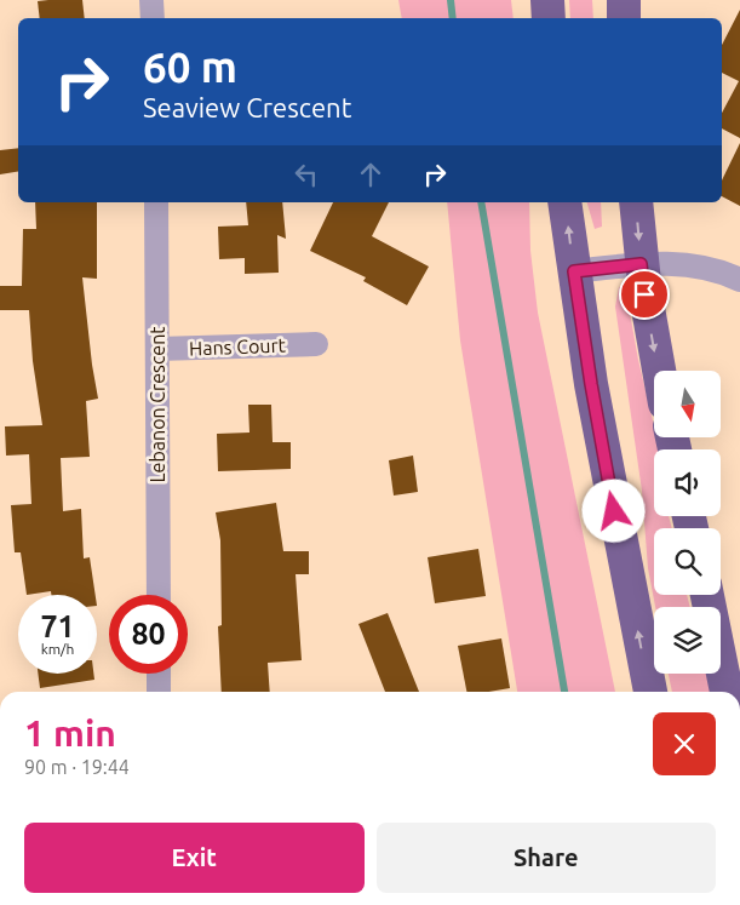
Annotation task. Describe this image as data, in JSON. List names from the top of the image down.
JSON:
{
  "streets": {
    "street": ["Hans Court", "Lebanon Crescent"]
  },
  "crossings": [
    ["Hans Court", "Lebanon Crescent"]
  ],
  "north": "bottom",
  "page": {
    "turn": ["60 m", "Seaview Crescent"],
    "speed": "71 km/h",
    "limit": "80",
    "heading": ["1 min", "90 m · 19:44"],
    "buttons": ["Exit", "Share"]
  }
}
